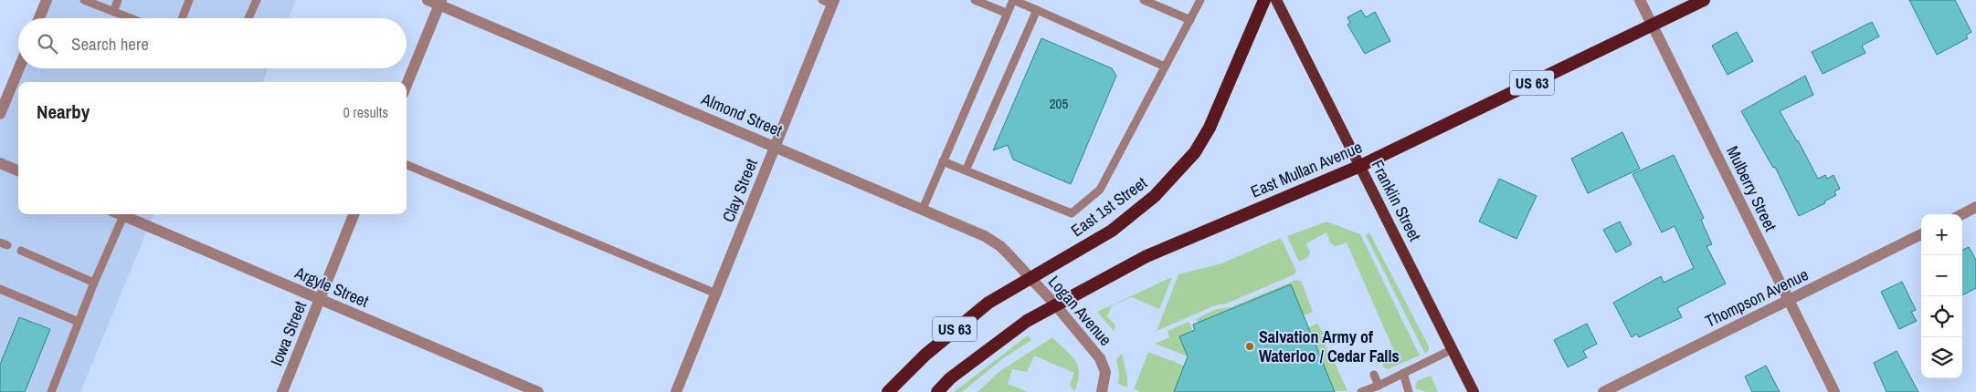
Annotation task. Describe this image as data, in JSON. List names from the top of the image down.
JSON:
{
  "streets": {
    "highway": ["US 63", "East Mullan Avenue", "East 1st Street"],
    "main road": ["Franklin Street"],
    "street": [
      "Almond Street",
      "Mulberry Street",
      "Clay Street",
      "Argyle Street",
      "Thompson Avenue",
      "Logan Avenue",
      "Iowa Street"
    ]
  },
  "crossings": [
    ["US 63", "Almond Street"],
    ["US 63", "East 1st Street"],
    ["US 63", "Logan Avenue"],
    ["Almond Street", "Clay Street"],
    ["Almond Street", "East 1st Street"],
    ["Almond Street", "Logan Avenue"],
    ["East Mullan Avenue", "Mulberry Street"],
    ["East Mullan Avenue", "Franklin Street"],
    ["East Mullan Avenue", "Logan Avenue"],
    ["Mulberry Street", "Thompson Avenue"],
    ["East 1st Street", "Logan Avenue"],
    ["Argyle Street", "Iowa Street"]
  ],
  "places": ["Salvation Army of Waterloo / Cedar Falls"],
  "house_numbers": ["205"],
  "page": {
    "search": "Search here",
    "heading": ["Nearby", "0 results"],
    "map_buttons": ["+", "−"]
  }
}
